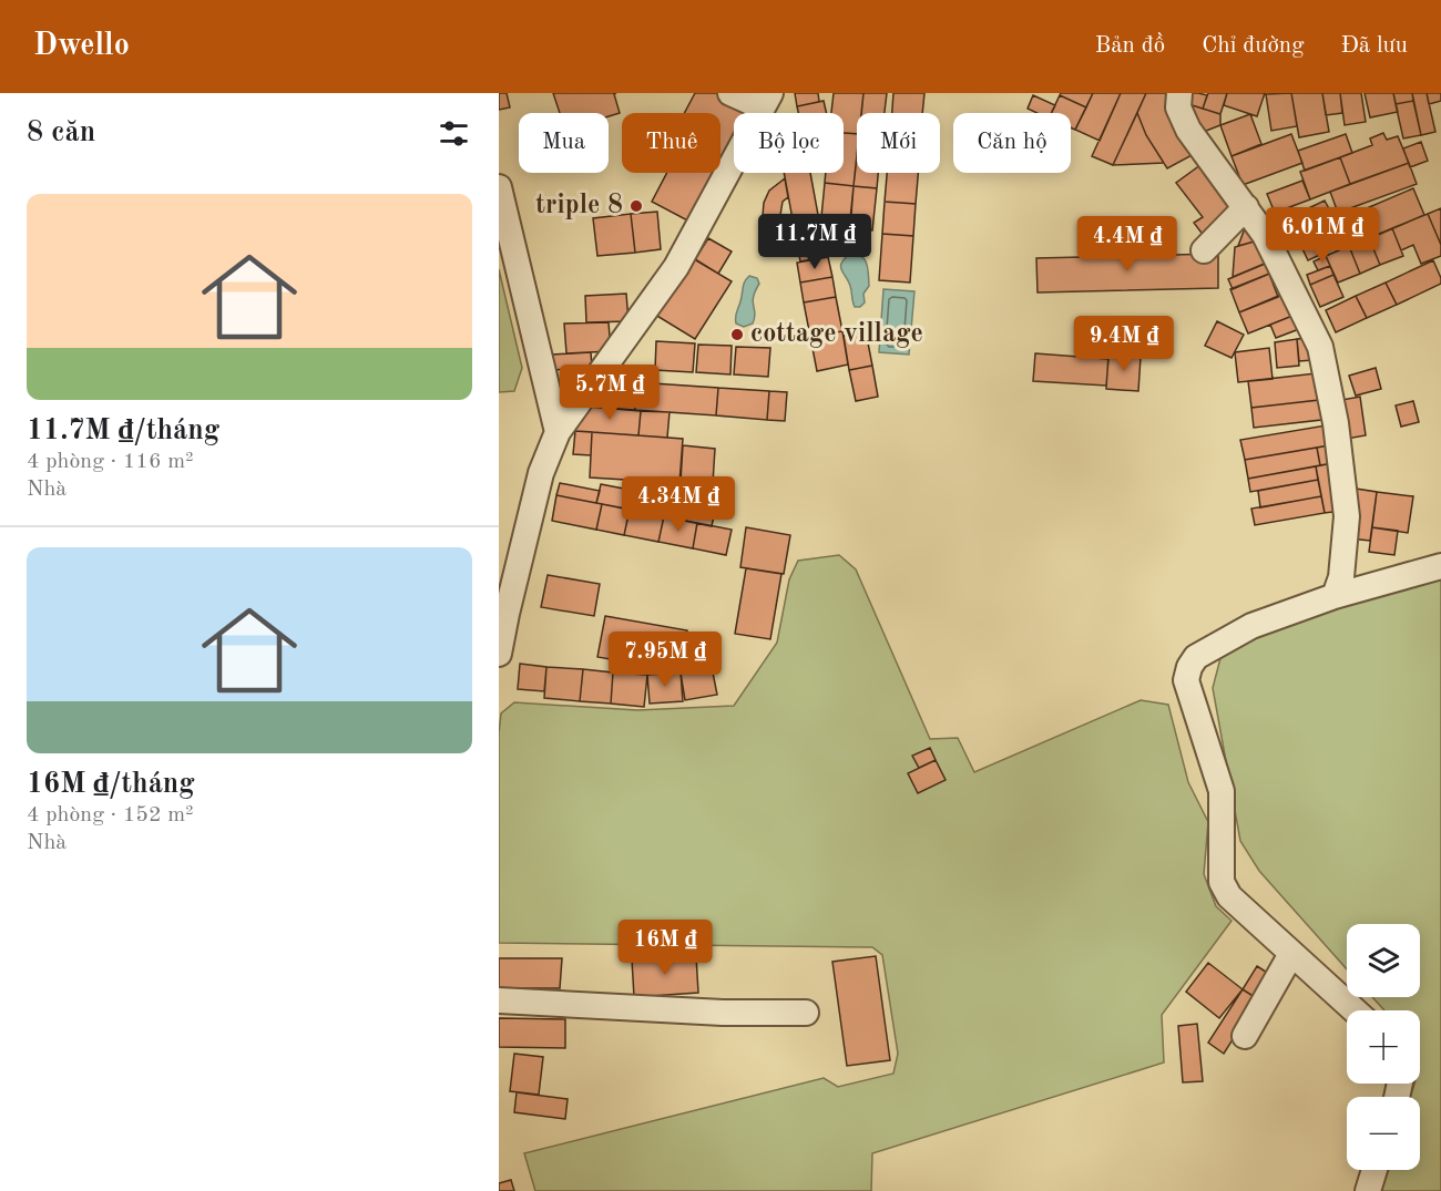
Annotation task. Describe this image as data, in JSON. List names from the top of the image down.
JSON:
{
  "places": ["triple 8", "cottage village"],
  "page": {
    "header": "Dwello",
    "nav": ["Bản đồ", "Chỉ đường", "Đã lưu"],
    "heading": "8 căn",
    "chip": [
      "Mua",
      "Thuê",
      "Bộ lọc",
      "Mới",
      "Căn hộ"
    ],
    "list": [
      {
        "name": "11.7M ₫/tháng",
        "note": "4 phòng · 116 m² · Nhà"
      },
      {
        "name": "16M ₫/tháng",
        "note": "4 phòng · 152 m² · Nhà"
      }
    ],
    "price": [
      "6.01M ₫",
      "11.7M ₫",
      "4.4M ₫",
      "9.4M ₫",
      "5.7M ₫",
      "4.34M ₫",
      "7.95M ₫",
      "16M ₫"
    ],
    "map_buttons": ["+", "−"]
  }
}
